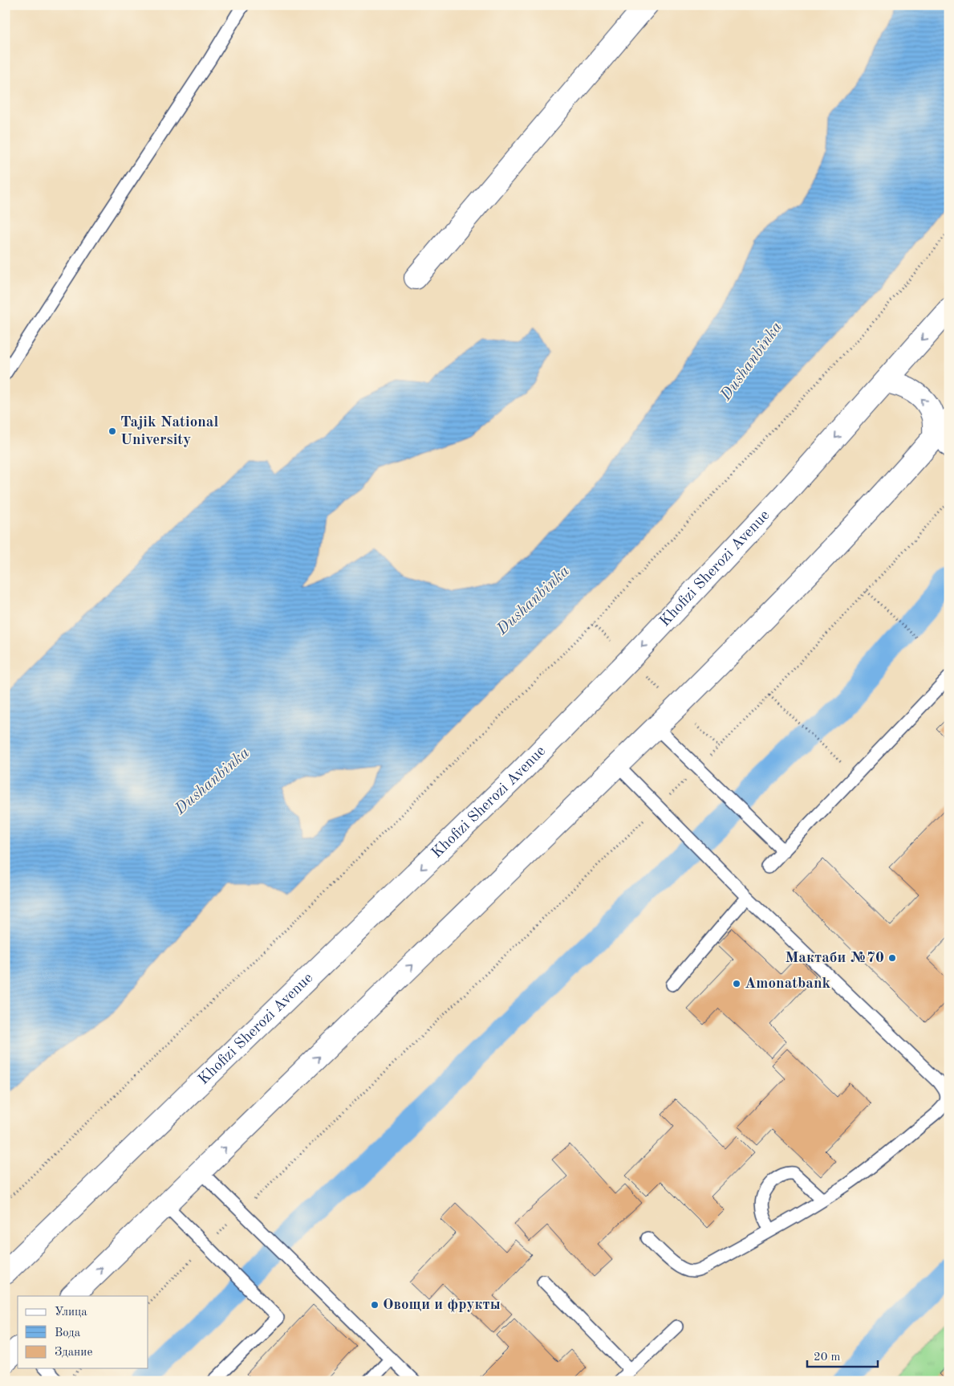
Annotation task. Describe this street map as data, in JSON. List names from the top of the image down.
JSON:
{
  "streets": {
    "main road": ["Khofizi Sherozi Avenue"]
  },
  "water": ["Dushanbinka"],
  "places": [
    "Tajik National University",
    "Мактаби №70",
    "Amonatbank",
    "Овощи и фрукты"
  ],
  "legend": ["Улица", "Вода", "Здание"],
  "scale_bar": "20 m"
}
